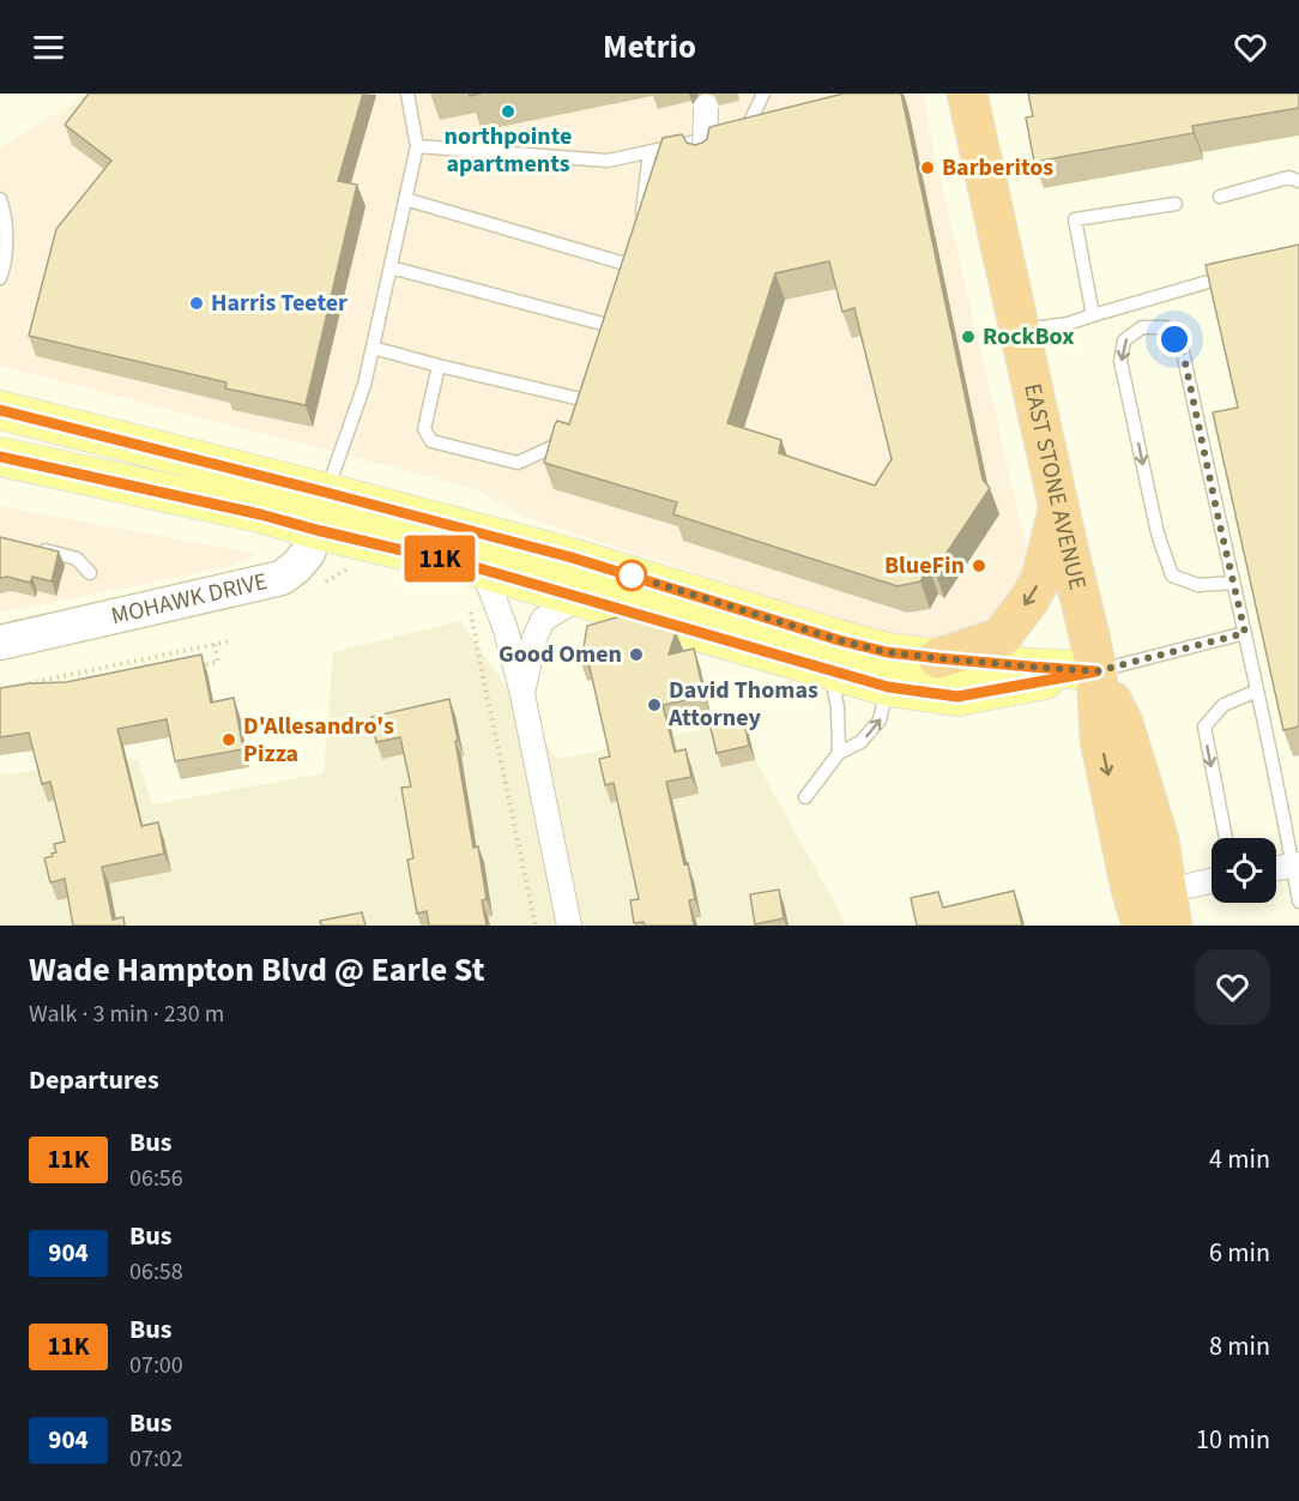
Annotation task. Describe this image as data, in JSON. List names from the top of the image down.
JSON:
{
  "streets": {
    "highway": ["EAST STONE AVENUE"],
    "street": ["MOHAWK DRIVE"]
  },
  "places": [
    "northpointe apartments",
    "Barberitos",
    "Harris Teeter",
    "RockBox",
    "BlueFin",
    "Good Omen",
    "David Thomas Attorney",
    "D'Allesandro's Pizza"
  ],
  "lines": ["bus line 11K"],
  "page": {
    "header": "Metrio",
    "on_map": "11K",
    "heading": [
      ["Wade Hampton Blvd @ Earle St", "Walk · 3 min · 230 m"],
      "Departures"
    ],
    "list": [
      {
        "mark": "11K",
        "name": "Bus",
        "note": "06:56",
        "value": "4 min"
      },
      {
        "mark": "904",
        "name": "Bus",
        "note": "06:58",
        "value": "6 min"
      },
      {
        "mark": "11K",
        "name": "Bus",
        "note": "07:00",
        "value": "8 min"
      },
      {
        "mark": "904",
        "name": "Bus",
        "note": "07:02",
        "value": "10 min"
      }
    ]
  }
}
